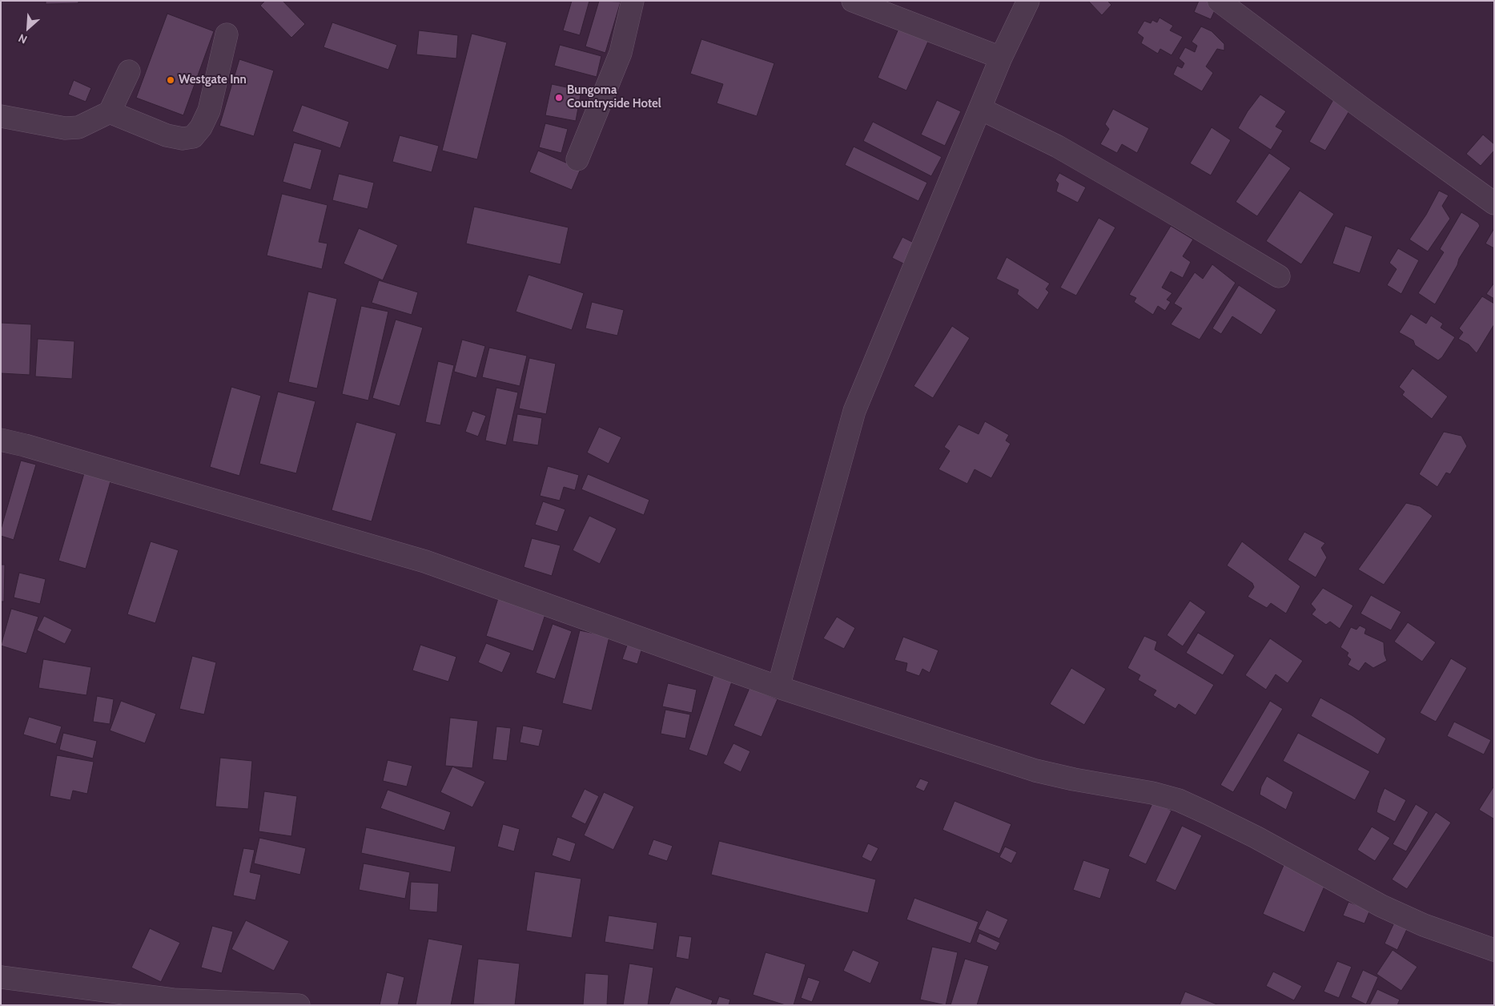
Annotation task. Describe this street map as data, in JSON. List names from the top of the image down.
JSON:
{
  "places": ["Westgate Inn", "Bungoma Countryside Hotel"],
  "north": "bottom left"
}
